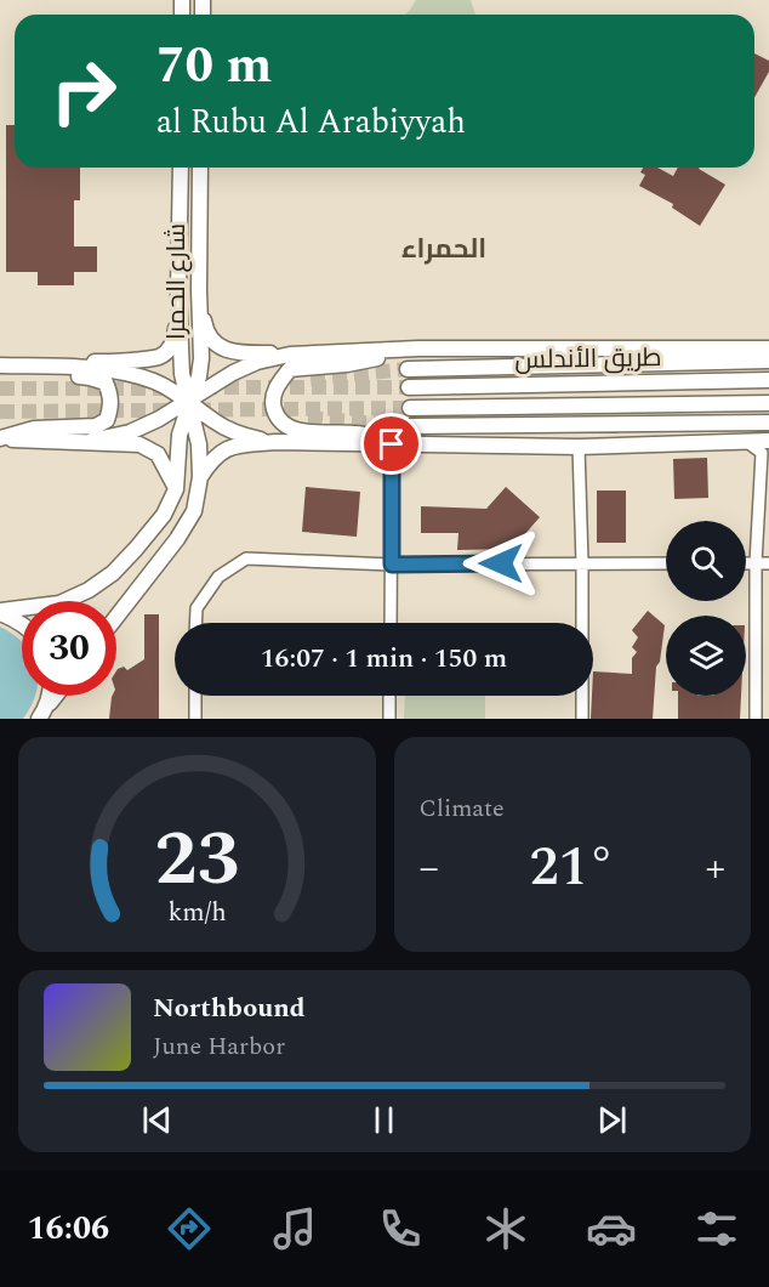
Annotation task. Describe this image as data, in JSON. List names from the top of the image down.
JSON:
{
  "streets": {
    "main road": ["شارع الحمرا", "طريق الأندلس"]
  },
  "districts": ["الحمراء"],
  "page": {
    "turn": ["70 m", "al Rubu Al Arabiyyah"],
    "limit": "30",
    "trip": "16:07 · 1 min · 150 m",
    "tile": "Climate",
    "heat": ["−", "21°", "+"],
    "song": ["Northbound", "June Harbor"],
    "tabs": "16:06",
    "gauge": ["23", "km/h"]
  }
}
